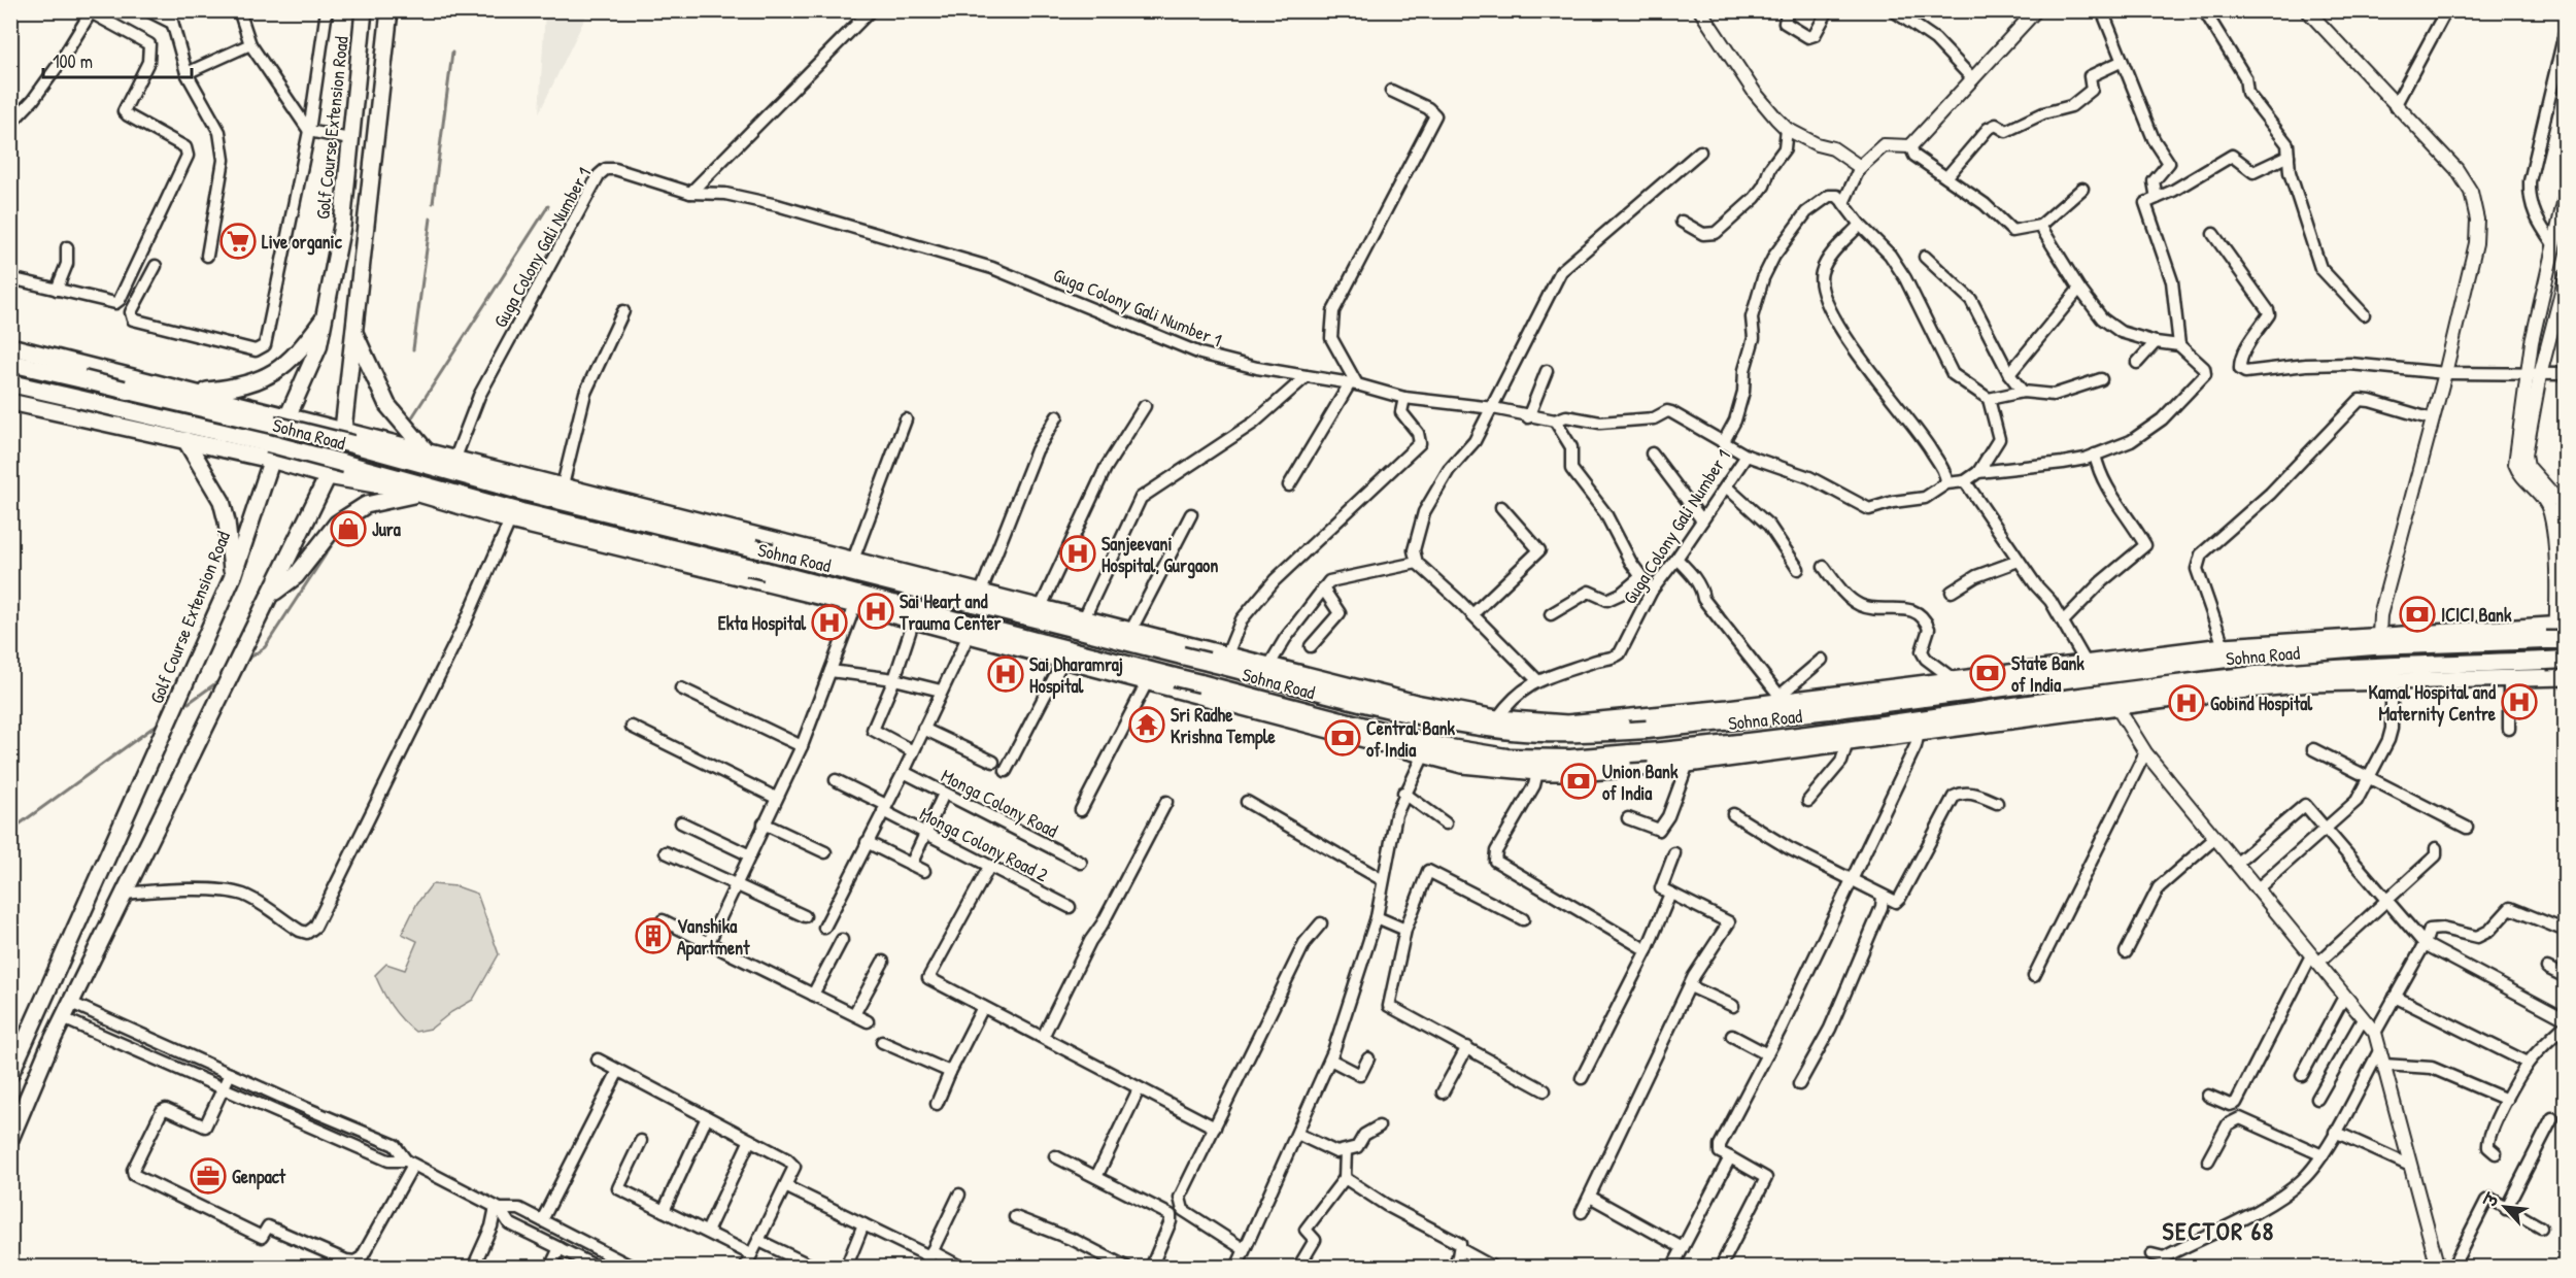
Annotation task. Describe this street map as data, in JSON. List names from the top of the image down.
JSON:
{
  "streets": {
    "highway": ["Sohna Road"],
    "main road": ["Golf Course Extension Road"],
    "street": ["Guga Colony Gali Number 1", "Monga Colony Road", "Monga Colony Road 2"]
  },
  "crossings": [
    ["Golf Course Extension Road", "Sohna Road"]
  ],
  "districts": ["SECTOR 68"],
  "places": {
    "supermarket": ["Live organic"],
    "shop": ["Jura"],
    "hospital": [
      "Sanjeevani Hospital, Gurgaon",
      "Sai Heart and Trauma Center",
      "Ekta Hospital",
      "Sai Dharamraj Hospital",
      "Kamal Hospital and Maternity Centre",
      "Gobind Hospital"
    ],
    "bank": [
      "ICICI Bank",
      "State Bank of India",
      "Central Bank of India",
      "Union Bank of India"
    ],
    "temple": ["Sri Radhe Krishna Temple"],
    "building": ["Vanshika Apartment"],
    "office": ["Genpact"]
  },
  "scale_bar": "100 m",
  "north": "top left"
}
